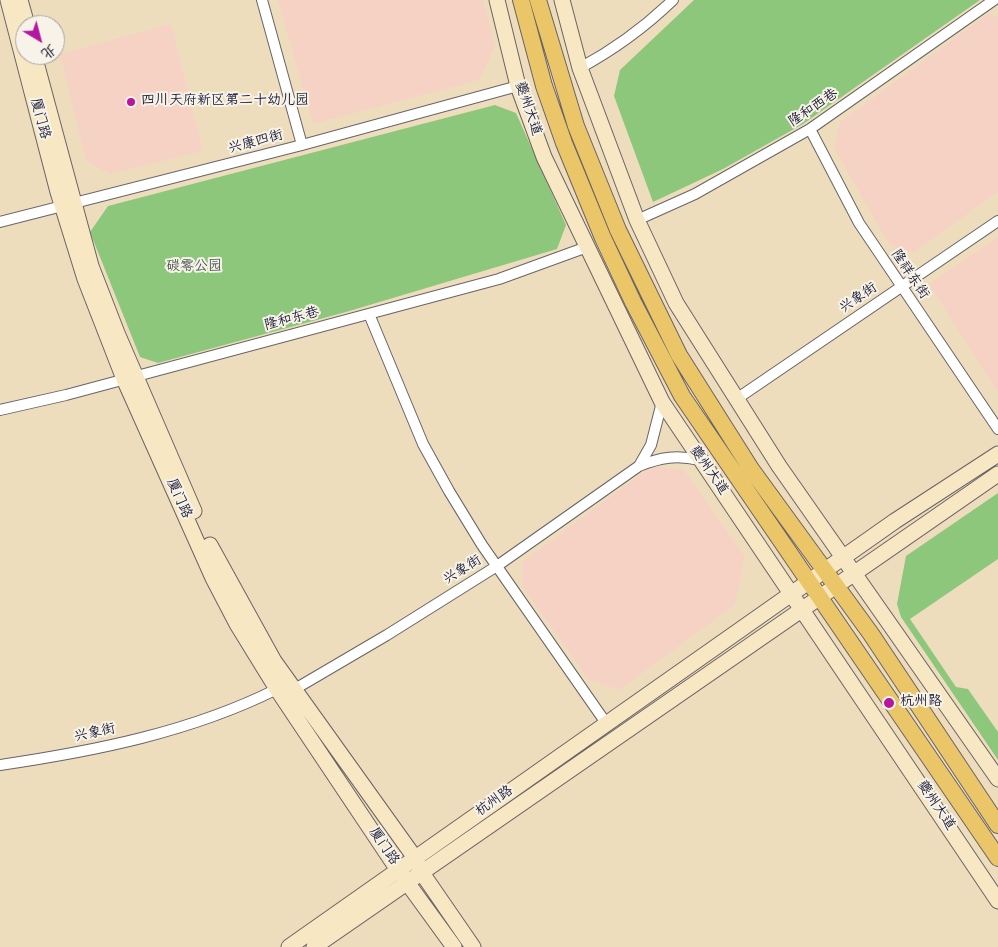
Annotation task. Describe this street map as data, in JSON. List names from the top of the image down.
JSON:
{
  "streets": {
    "main road": ["夔州大道", "厦门路", "杭州路"],
    "street": [
      "隆和西巷",
      "兴康四街",
      "隆祥东街",
      "兴象街",
      "隆和东巷"
    ]
  },
  "crossings": [
    ["夔州大道", "兴康四街"],
    ["夔州大道", "兴象街"],
    ["夔州大道", "隆和东巷"],
    ["夔州大道", "杭州路"],
    ["隆和西巷", "隆祥东街"],
    ["厦门路", "兴康四街"],
    ["厦门路", "兴象街"],
    ["厦门路", "隆和东巷"],
    ["厦门路", "杭州路"],
    ["隆祥东街", "兴象街"]
  ],
  "parks": ["碳零公园"],
  "places": ["四川天府新区第二十幼儿园", "杭州路"],
  "north": "bottom right"
}
